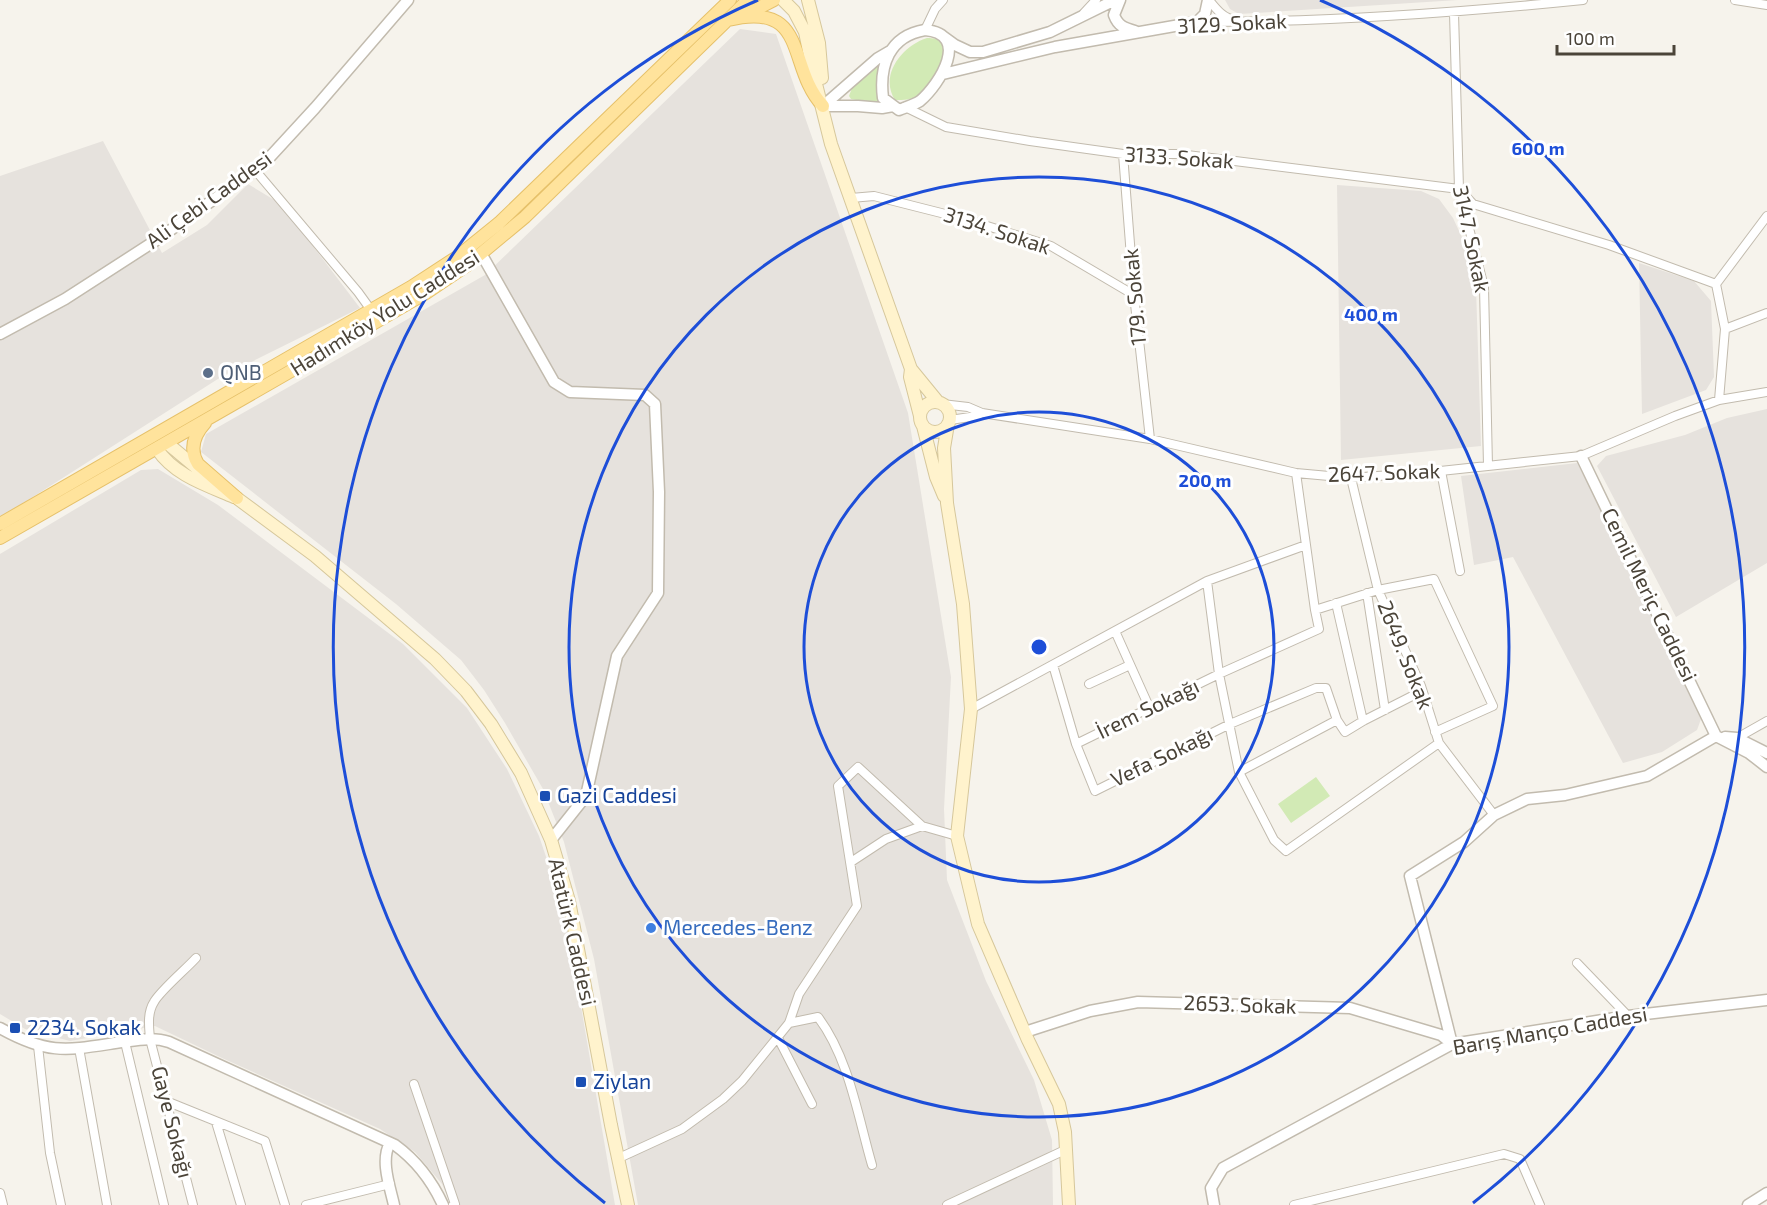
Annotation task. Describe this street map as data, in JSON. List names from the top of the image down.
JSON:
{
  "streets": {
    "main road": ["Hadımköy Yolu Caddesi", "Atatürk Caddesi"],
    "street": [
      "3129. Sokak",
      "3133. Sokak",
      "Ali Çebi Caddesi",
      "3134. Sokak",
      "3147. Sokak",
      "179. Sokak",
      "2647. Sokak",
      "Cemil Meriç Caddesi",
      "2649. Sokak",
      "İrem Sokağı",
      "Vefa Sokağı",
      "2653. Sokak",
      "Barış Manço Caddesi",
      "Gaye Sokağı"
    ]
  },
  "crossings": [
    ["3129. Sokak", "3133. Sokak"],
    ["3129. Sokak", "3147. Sokak"],
    ["3133. Sokak", "3147. Sokak"],
    ["3133. Sokak", "179. Sokak"],
    ["3134. Sokak", "179. Sokak"],
    ["3147. Sokak", "2647. Sokak"],
    ["179. Sokak", "2647. Sokak"],
    ["Hadımköy Yolu Caddesi", "Atatürk Caddesi"],
    ["2647. Sokak", "Cemil Meriç Caddesi"],
    ["2647. Sokak", "2649. Sokak"],
    ["İrem Sokağı", "Vefa Sokağı"],
    ["2653. Sokak", "Barış Manço Caddesi"]
  ],
  "places": {
    "other": ["QNB", "Mercedes-Benz"],
    "transit": ["Gazi Caddesi", "2234. Sokak", "Ziylan"]
  },
  "scale_bar": "100 m",
  "rings": ["600 m", "400 m", "200 m"]
}
